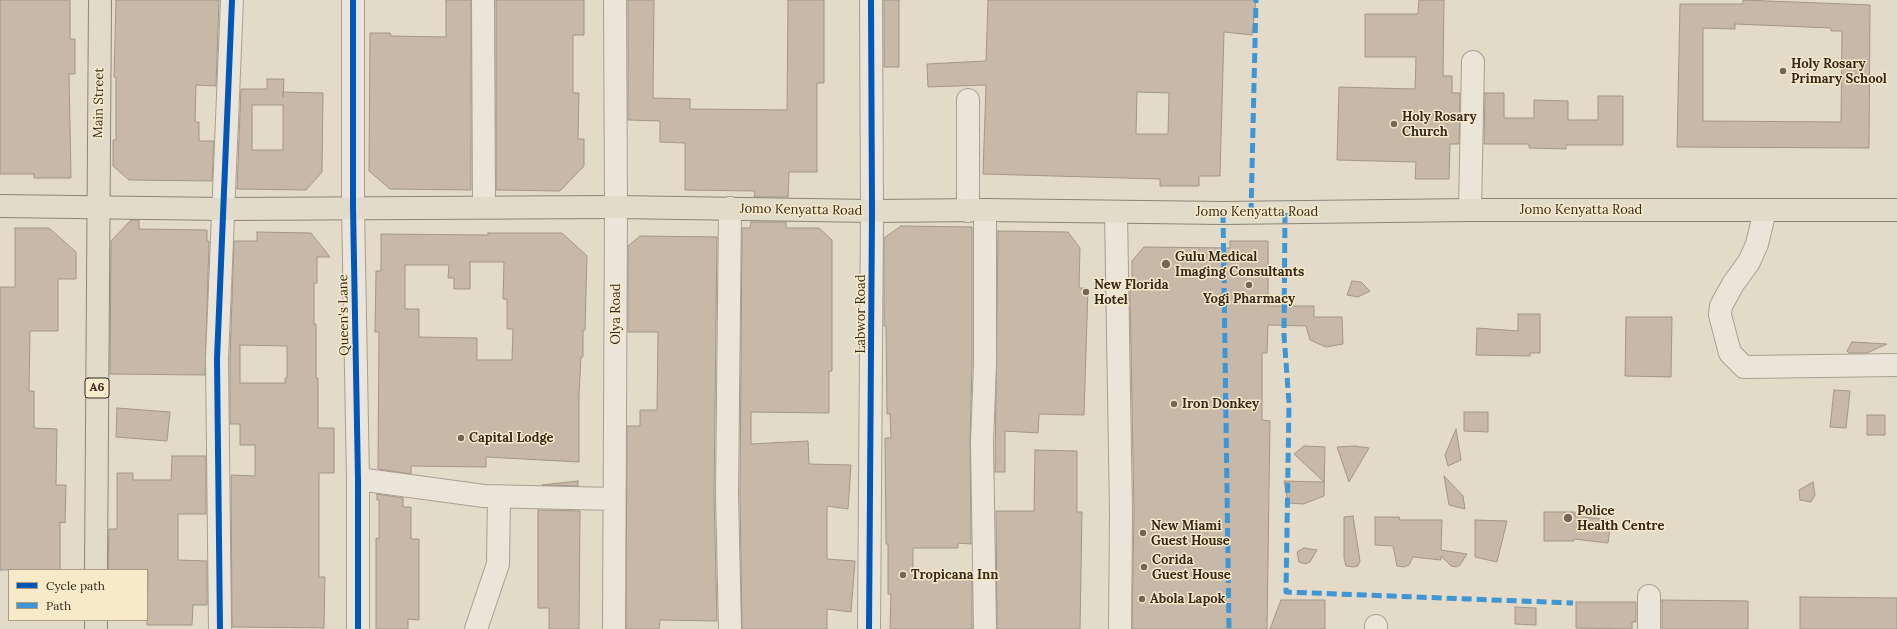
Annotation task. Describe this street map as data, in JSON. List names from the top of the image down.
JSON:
{
  "streets": {
    "main road": ["Main Street", "Jomo Kenyatta Road", "A6"],
    "street": ["Olya Road", "Labwor Road", "Queen's Lane"]
  },
  "crossings": [
    ["Main Street", "Jomo Kenyatta Road"],
    ["Main Street", "A6"],
    ["Jomo Kenyatta Road", "Olya Road"],
    ["Jomo Kenyatta Road", "Labwor Road"],
    ["Jomo Kenyatta Road", "Queen's Lane"],
    ["Jomo Kenyatta Road", "A6"]
  ],
  "places": [
    "Holy Rosary Primary School",
    "Holy Rosary Church",
    "Gulu Medical Imaging Consultants",
    "Yogi Pharmacy",
    "New Florida Hotel",
    "Iron Donkey",
    "Capital Lodge",
    "Police Health Centre",
    "New Miami Guest House",
    "Corida Guest House",
    "Tropicana Inn",
    "Abola Lapok"
  ],
  "legend": ["Cycle path", "Path"]
}
